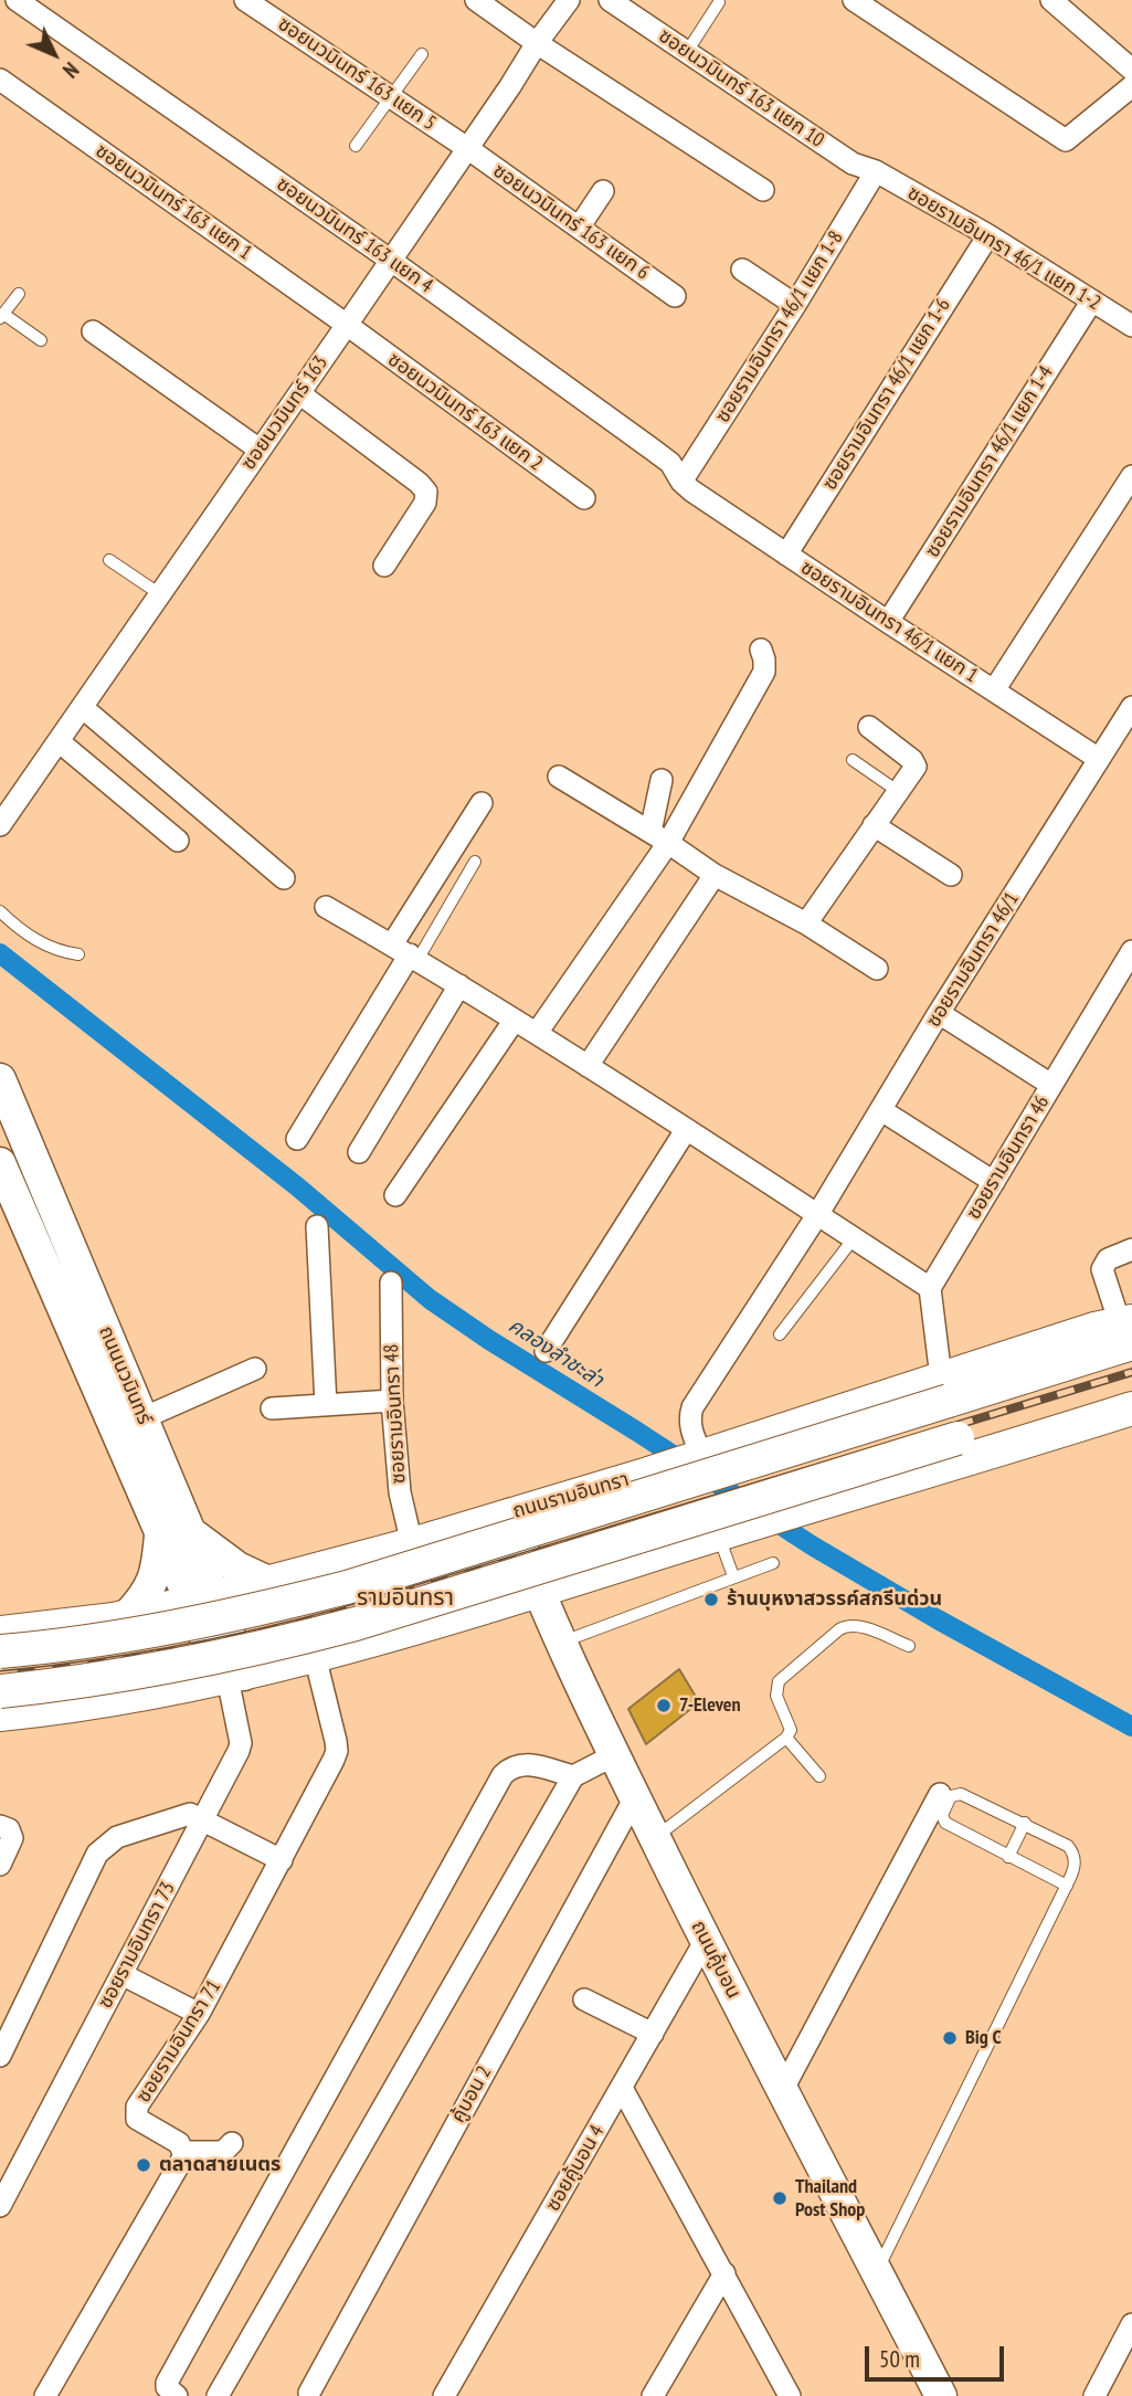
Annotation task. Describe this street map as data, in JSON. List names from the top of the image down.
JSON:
{
  "streets": {
    "main road": ["ถนนนวมินทร์", "ถนนรามอินทรา", "ถนนคู้บอน"],
    "street": [
      "ซอยนวมินทร์ 163 แยก 5",
      "ซอยนวมินทร์ 163 แยก 10",
      "ซอยนวมินทร์ 163 แยก 1",
      "ซอยนวมินทร์ 163 แยก 6",
      "ซอยนวมินทร์ 163 แยก 4",
      "ซอยรามอินทรา 46/1 แยก 1-2",
      "ซอยรามอินทรา 46/1 แยก 1-8",
      "ซอยรามอินทรา 46/1 แยก 1-6",
      "ซอยนวมินทร์ 163 แยก 2",
      "ซอยนวมินทร์ 163",
      "ซอยรามอินทรา 46/1 แยก 1-4",
      "ซอยรามอินทรา 46/1 แยก 1",
      "ซอยรามอินทรา 46/1",
      "ซอยรามอินทรา 46",
      "ซอยรามอินทรา 48",
      "ซอยรามอินทรา 73",
      "ซอยรามอินทรา 71",
      "คู้บอน 2",
      "ซอยคู้บอน 4"
    ]
  },
  "crossings": [
    ["ซอยนวมินทร์ 163 แยก 5", "ซอยนวมินทร์ 163 แยก 6"],
    ["ซอยนวมินทร์ 163 แยก 5", "ซอยนวมินทร์ 163"],
    ["ซอยนวมินทร์ 163 แยก 10", "ซอยรามอินทรา 46/1 แยก 1-2"],
    ["ซอยนวมินทร์ 163 แยก 10", "ซอยรามอินทรา 46/1 แยก 1-8"],
    ["ซอยนวมินทร์ 163 แยก 1", "ซอยนวมินทร์ 163 แยก 2"],
    ["ซอยนวมินทร์ 163 แยก 1", "ซอยนวมินทร์ 163"],
    ["ซอยนวมินทร์ 163 แยก 6", "ซอยนวมินทร์ 163"],
    ["ซอยนวมินทร์ 163 แยก 4", "ซอยรามอินทรา 46/1 แยก 1-8"],
    ["ซอยนวมินทร์ 163 แยก 4", "ซอยนวมินทร์ 163"],
    ["ซอยนวมินทร์ 163 แยก 4", "ซอยรามอินทรา 46/1 แยก 1"],
    ["ซอยรามอินทรา 46/1 แยก 1-2", "ซอยรามอินทรา 46/1 แยก 1-8"],
    ["ซอยรามอินทรา 46/1 แยก 1-2", "ซอยรามอินทรา 46/1 แยก 1-6"],
    ["ซอยรามอินทรา 46/1 แยก 1-2", "ซอยรามอินทรา 46/1 แยก 1-4"],
    ["ซอยรามอินทรา 46/1 แยก 1-8", "ซอยรามอินทรา 46/1 แยก 1"],
    ["ซอยรามอินทรา 46/1 แยก 1-6", "ซอยรามอินทรา 46/1 แยก 1"],
    ["ซอยนวมินทร์ 163 แยก 2", "ซอยนวมินทร์ 163"],
    ["ซอยรามอินทรา 46/1 แยก 1-4", "ซอยรามอินทรา 46/1 แยก 1"],
    ["ซอยรามอินทรา 46/1 แยก 1", "ซอยรามอินทรา 46/1"],
    ["ซอยรามอินทรา 46/1", "ถนนรามอินทรา"],
    ["ถนนนวมินทร์", "ถนนรามอินทรา"],
    ["ถนนนวมินทร์", "ซอยรามอินทรา 73"],
    ["ซอยรามอินทรา 48", "ถนนรามอินทรา"],
    ["ถนนรามอินทรา", "ถนนคู้บอน"],
    ["ถนนคู้บอน", "คู้บอน 2"],
    ["ถนนคู้บอน", "ซอยคู้บอน 4"]
  ],
  "districts": ["รามอินทรา"],
  "water": ["คลองลำชะล่า"],
  "places": [
    "ร้านบุหงาสวรรค์สกรีนด่วน",
    "7-Eleven",
    "Big C",
    "ตลาดสายเนตร",
    "Thailand Post Shop"
  ],
  "scale_bar": "50 m",
  "north": "bottom right"
}
